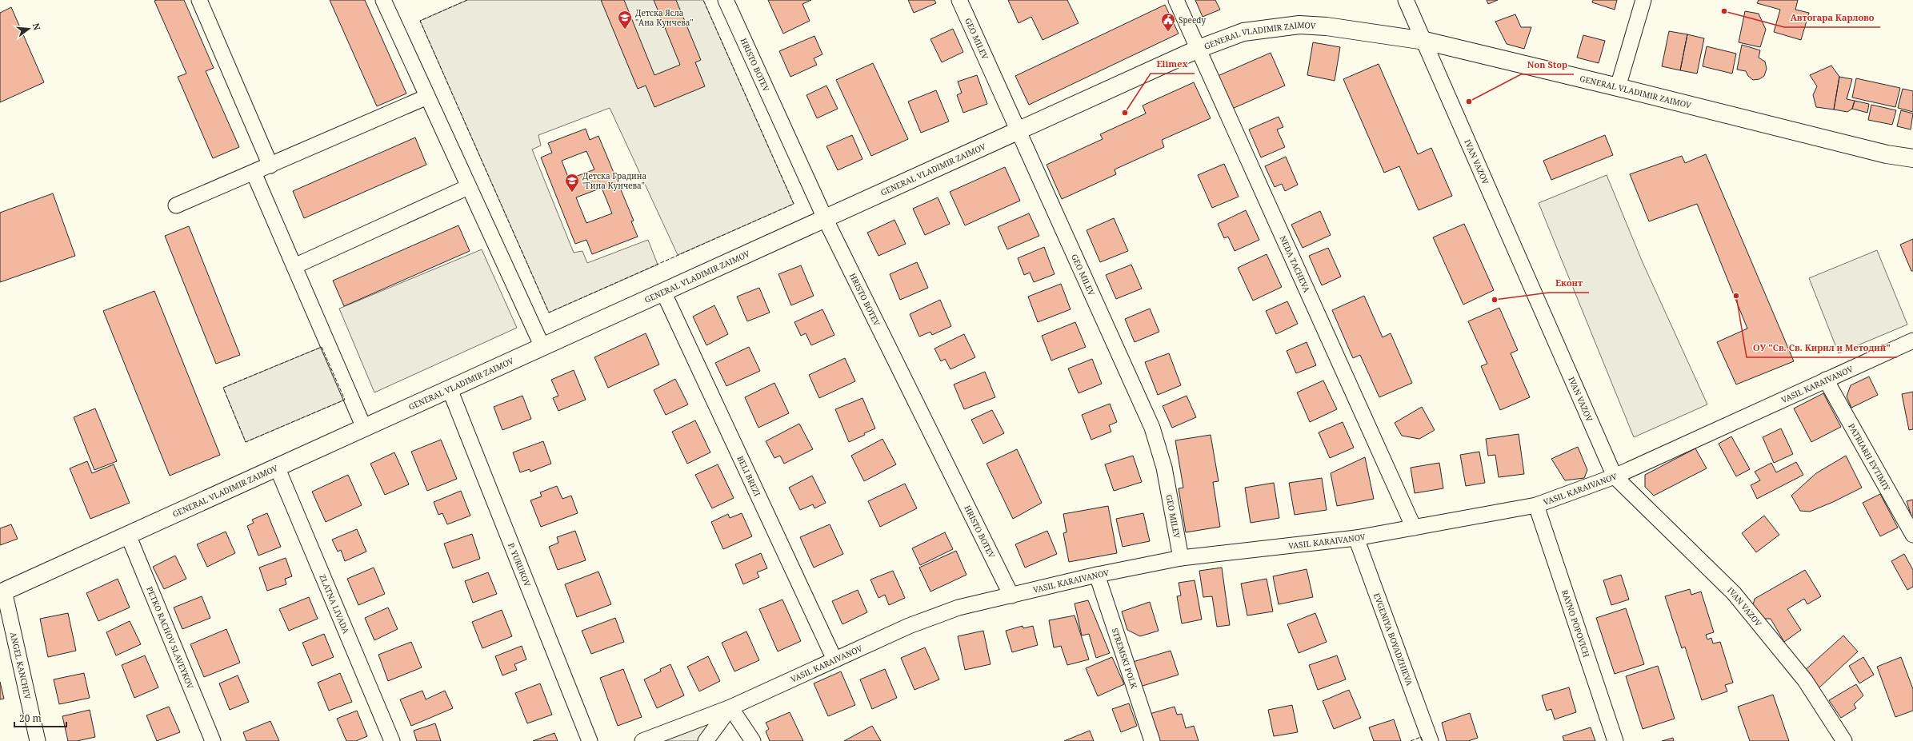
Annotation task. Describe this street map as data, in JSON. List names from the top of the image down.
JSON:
{
  "streets": {
    "street": [
      "GENERAL VLADIMIR ZAIMOV",
      "GEO MILEV",
      "HRISTO BOTEV",
      "IVAN VAZOV",
      "NEDA TACHEVA",
      "VASIL KARAIVANOV",
      "PATRIARH EVTIMIY",
      "BELI BREZI",
      "P. YURUKOV",
      "ZLATNA LIVADA",
      "RAYNO POPOVICH",
      "PETKO RACHOV SLAVEYKOV",
      "EVGENIYA BOYADZHIEVA",
      "STREMSKI POLK",
      "ANGEL KANCHEV"
    ]
  },
  "crossings": [
    ["GENERAL VLADIMIR ZAIMOV", "GEO MILEV"],
    ["GENERAL VLADIMIR ZAIMOV", "HRISTO BOTEV"],
    ["GENERAL VLADIMIR ZAIMOV", "IVAN VAZOV"],
    ["GENERAL VLADIMIR ZAIMOV", "NEDA TACHEVA"],
    ["GENERAL VLADIMIR ZAIMOV", "BELI BREZI"],
    ["GENERAL VLADIMIR ZAIMOV", "P. YURUKOV"],
    ["GENERAL VLADIMIR ZAIMOV", "ZLATNA LIVADA"],
    ["GENERAL VLADIMIR ZAIMOV", "PETKO RACHOV SLAVEYKOV"],
    ["GENERAL VLADIMIR ZAIMOV", "ANGEL KANCHEV"],
    ["GEO MILEV", "VASIL KARAIVANOV"],
    ["HRISTO BOTEV", "VASIL KARAIVANOV"],
    ["IVAN VAZOV", "VASIL KARAIVANOV"],
    ["NEDA TACHEVA", "VASIL KARAIVANOV"],
    ["VASIL KARAIVANOV", "PATRIARH EVTIMIY"],
    ["VASIL KARAIVANOV", "BELI BREZI"],
    ["VASIL KARAIVANOV", "RAYNO POPOVICH"],
    ["VASIL KARAIVANOV", "EVGENIYA BOYADZHIEVA"],
    ["VASIL KARAIVANOV", "STREMSKI POLK"]
  ],
  "places": {
    "other": [
      "Автогара Карлово",
      "Non Stop",
      "Elimex",
      "ОУ \"Св. Св. Кирил и Методий\"",
      "Еконт"
    ],
    "school or university": ["Детска Ясла \"Ана Кунчева\"", "Детска Градина \"Гина Кунчева\""],
    "public building": ["Speedy"]
  },
  "scale_bar": "20 m",
  "north": "right"
}
